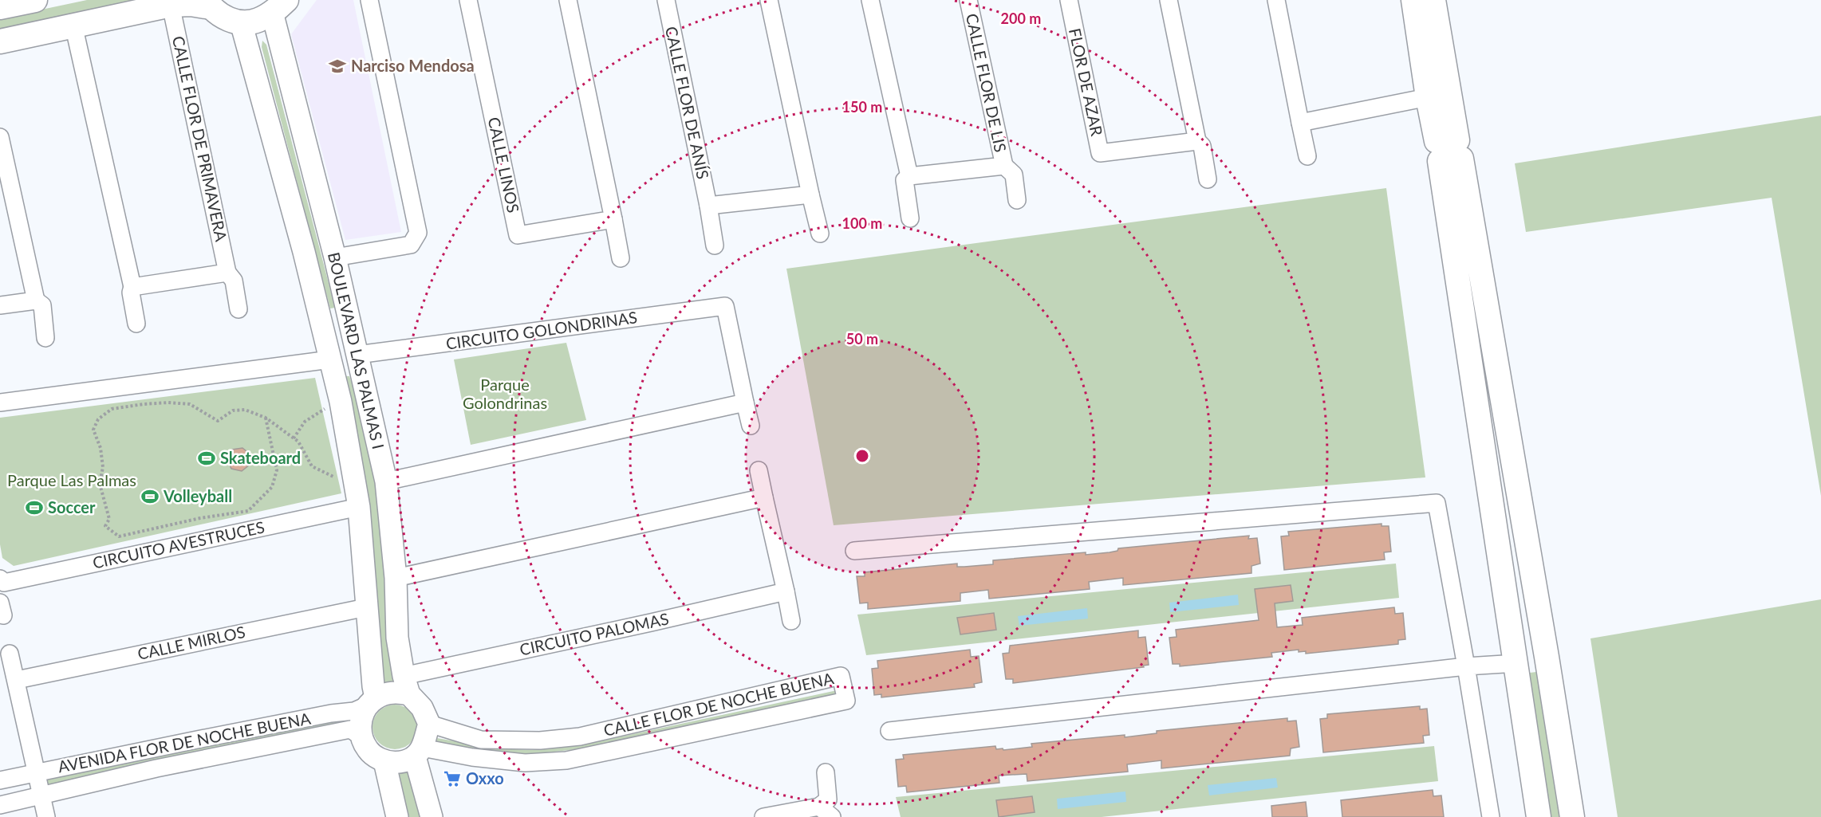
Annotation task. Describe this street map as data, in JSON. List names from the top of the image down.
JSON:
{
  "streets": {
    "street": [
      "FLOR DE AZAR",
      "CALLE FLOR DE LIS",
      "CALLE FLOR DE ANÍS",
      "CALLE FLOR DE PRIMAVERA",
      "CALLE LINOS",
      "CIRCUITO GOLONDRINAS",
      "BOULEVARD LAS PALMAS I",
      "CIRCUITO AVESTRUCES",
      "CIRCUITO PALOMAS",
      "CALLE MIRLOS",
      "CALLE FLOR DE NOCHE BUENA",
      "AVENIDA FLOR DE NOCHE BUENA"
    ]
  },
  "crossings": [
    ["CIRCUITO GOLONDRINAS", "BOULEVARD LAS PALMAS I"],
    ["BOULEVARD LAS PALMAS I", "CIRCUITO AVESTRUCES"],
    ["BOULEVARD LAS PALMAS I", "CIRCUITO PALOMAS"],
    ["BOULEVARD LAS PALMAS I", "CALLE MIRLOS"],
    ["BOULEVARD LAS PALMAS I", "CALLE FLOR DE NOCHE BUENA"],
    ["BOULEVARD LAS PALMAS I", "AVENIDA FLOR DE NOCHE BUENA"],
    ["CIRCUITO PALOMAS", "CALLE FLOR DE NOCHE BUENA"],
    ["CIRCUITO PALOMAS", "AVENIDA FLOR DE NOCHE BUENA"],
    ["CALLE FLOR DE NOCHE BUENA", "AVENIDA FLOR DE NOCHE BUENA"]
  ],
  "parks": ["Parque Golondrinas", "Parque Las Palmas"],
  "places": {
    "school or university": ["Narciso Mendosa"],
    "sports": ["Skateboard", "Volleyball", "Soccer"],
    "supermarket": ["Oxxo"]
  },
  "rings": [
    "200 m",
    "150 m",
    "100 m",
    "50 m"
  ]
}
